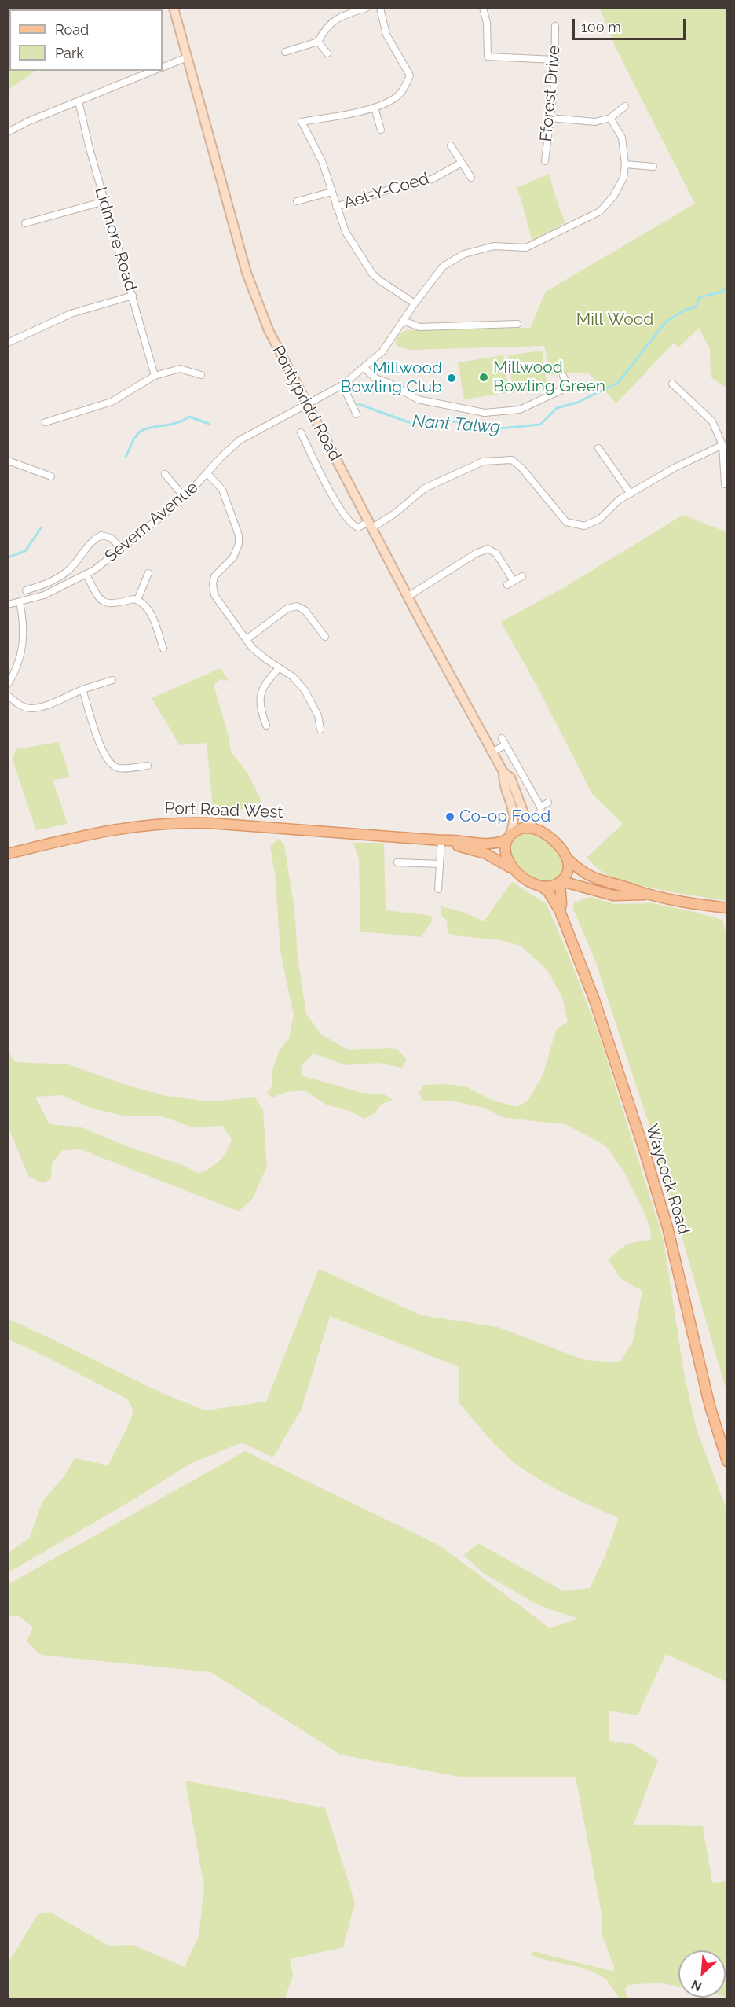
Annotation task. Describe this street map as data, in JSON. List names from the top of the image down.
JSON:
{
  "streets": {
    "main road": ["Pontypridd Road", "Port Road West", "Waycock Road"],
    "street": [
      "Fforest Drive",
      "Ael-Y-Coed",
      "Lidmore Road",
      "Severn Avenue"
    ]
  },
  "crossings": [
    ["Pontypridd Road", "Severn Avenue"],
    ["Pontypridd Road", "Port Road West"],
    ["Pontypridd Road", "Waycock Road"],
    ["Port Road West", "Waycock Road"]
  ],
  "water": ["Nant Talwg"],
  "parks": ["Mill Wood"],
  "places": ["Millwood Bowling Green", "Millwood Bowling Club", "Co-op Food"],
  "legend": ["Road", "Park"],
  "scale_bar": "100 m",
  "north": "bottom left"
}
